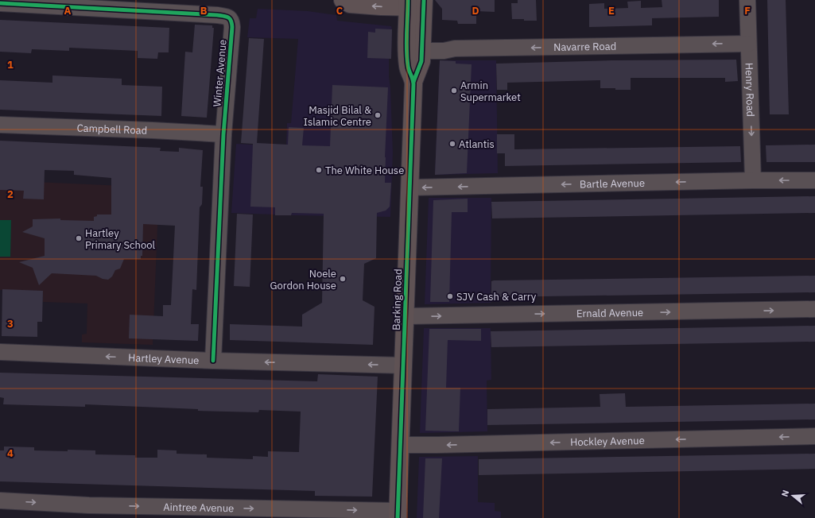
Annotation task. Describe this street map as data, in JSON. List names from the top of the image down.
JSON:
{
  "streets": {
    "main road": ["Barking Road"],
    "street": [
      "Navarre Road",
      "Winter Avenue",
      "Henry Road",
      "Campbell Road",
      "Bartle Avenue",
      "Ernald Avenue",
      "Hartley Avenue",
      "Hockley Avenue",
      "Aintree Avenue"
    ]
  },
  "crossings": [
    ["Navarre Road", "Henry Road"],
    ["Navarre Road", "Barking Road"],
    ["Winter Avenue", "Campbell Road"],
    ["Winter Avenue", "Hartley Avenue"],
    ["Henry Road", "Bartle Avenue"],
    ["Bartle Avenue", "Barking Road"],
    ["Barking Road", "Ernald Avenue"],
    ["Barking Road", "Hartley Avenue"],
    ["Barking Road", "Hockley Avenue"],
    ["Barking Road", "Aintree Avenue"]
  ],
  "one_way": [
    "Navarre Road",
    "Henry Road",
    "Bartle Avenue",
    "Ernald Avenue",
    "Hartley Avenue",
    "Hockley Avenue",
    "Aintree Avenue"
  ],
  "places": [
    "Armin Supermarket",
    "Masjid Bilal & Islamic Centre",
    "Atlantis",
    "The White House",
    "Hartley Primary School",
    "Noele Gordon House",
    "SJV Cash & Carry"
  ],
  "north": "left",
  "grid": {
    "columns": [
      "A",
      "B",
      "C",
      "D",
      "E",
      "F"
    ],
    "rows": [
      "1",
      "2",
      "3",
      "4"
    ]
  }
}
